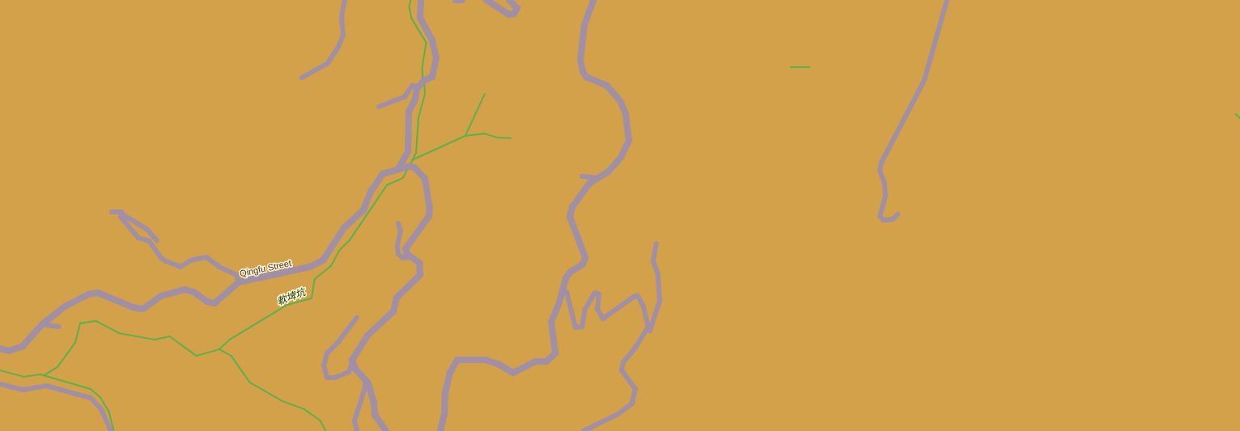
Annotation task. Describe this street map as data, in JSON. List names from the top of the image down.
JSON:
{
  "streets": {
    "street": ["Qingfu Street"]
  },
  "water": ["軟埤坑"]
}
